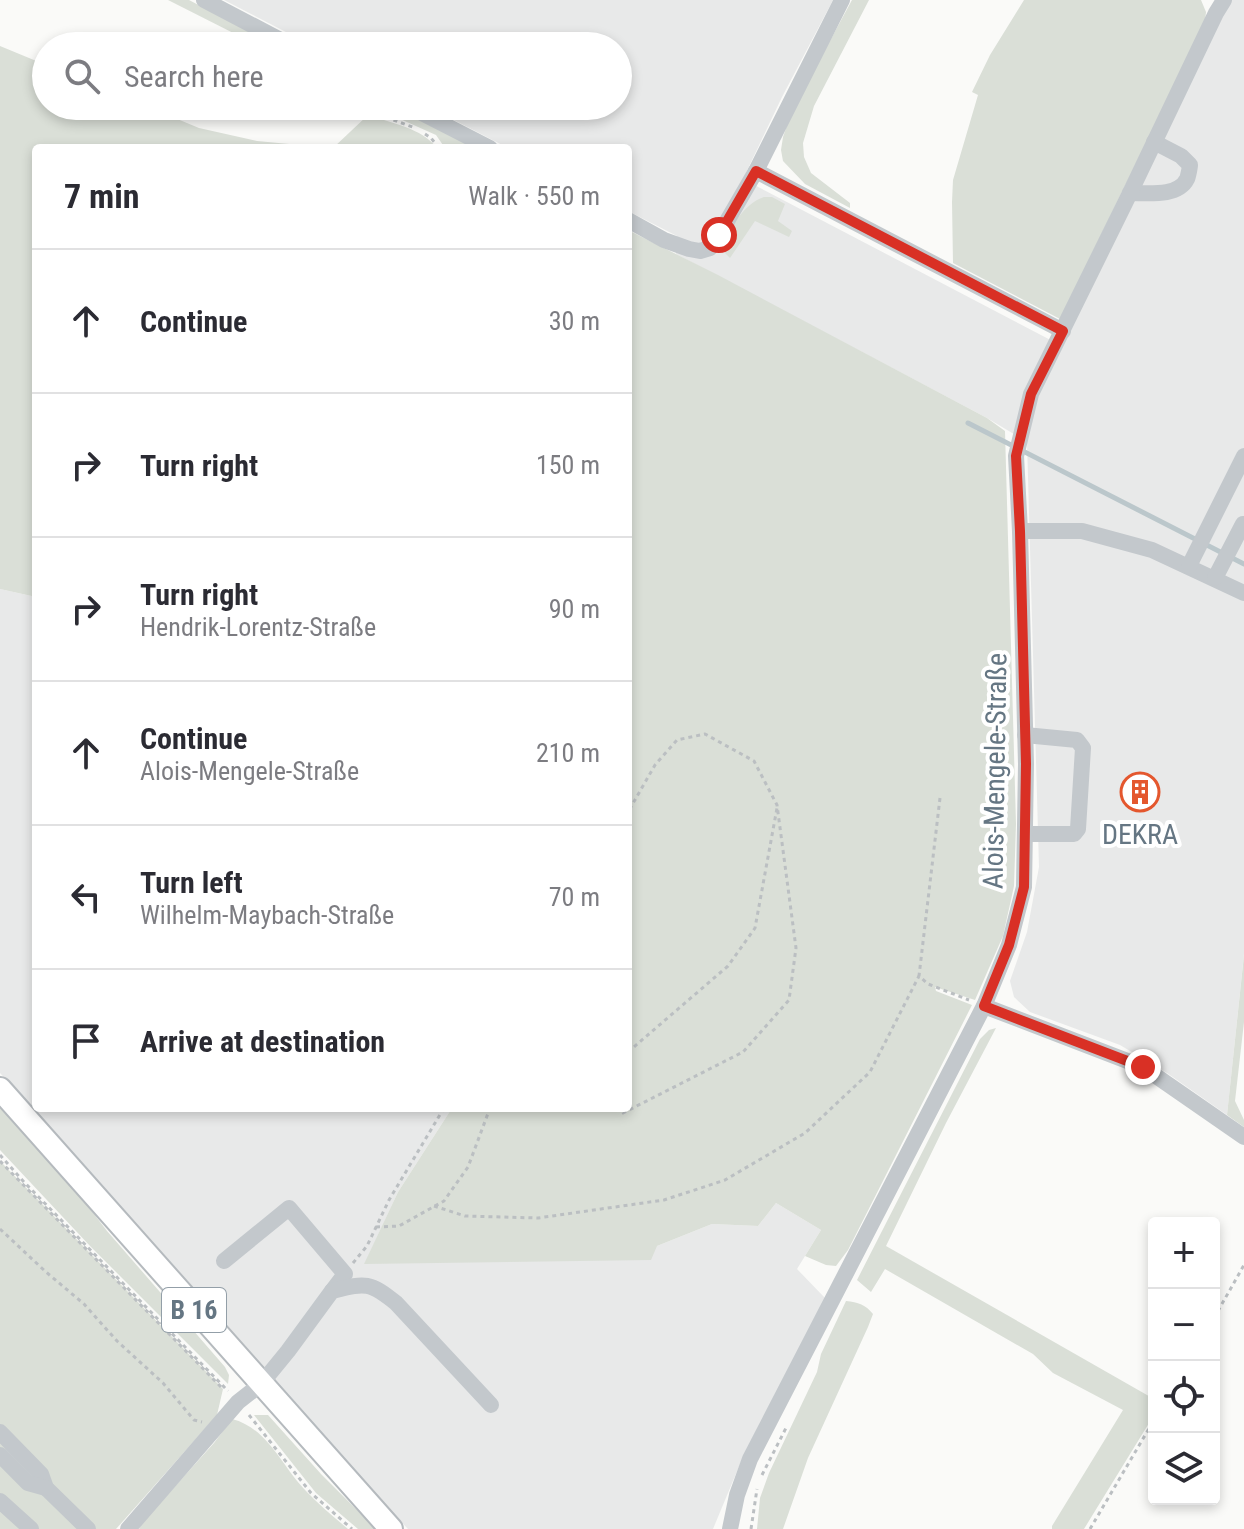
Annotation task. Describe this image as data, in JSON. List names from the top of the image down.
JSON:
{
  "streets": {
    "main road": ["B 16"],
    "street": ["Alois-Mengele-Straße"]
  },
  "places": {
    "building": ["DEKRA"]
  },
  "page": {
    "search": "Search here",
    "heading": ["7 min", "Walk · 550 m"],
    "list": [
      ["Continue", "30 m"],
      ["Turn right", "150 m"],
      ["Turn right", "Hendrik-Lorentz-Straße", "90 m"],
      ["Continue", "Alois-Mengele-Straße", "210 m"],
      ["Turn left", "Wilhelm-Maybach-Straße", "70 m"],
      "Arrive at destination"
    ],
    "map_buttons": ["+", "−"]
  }
}
